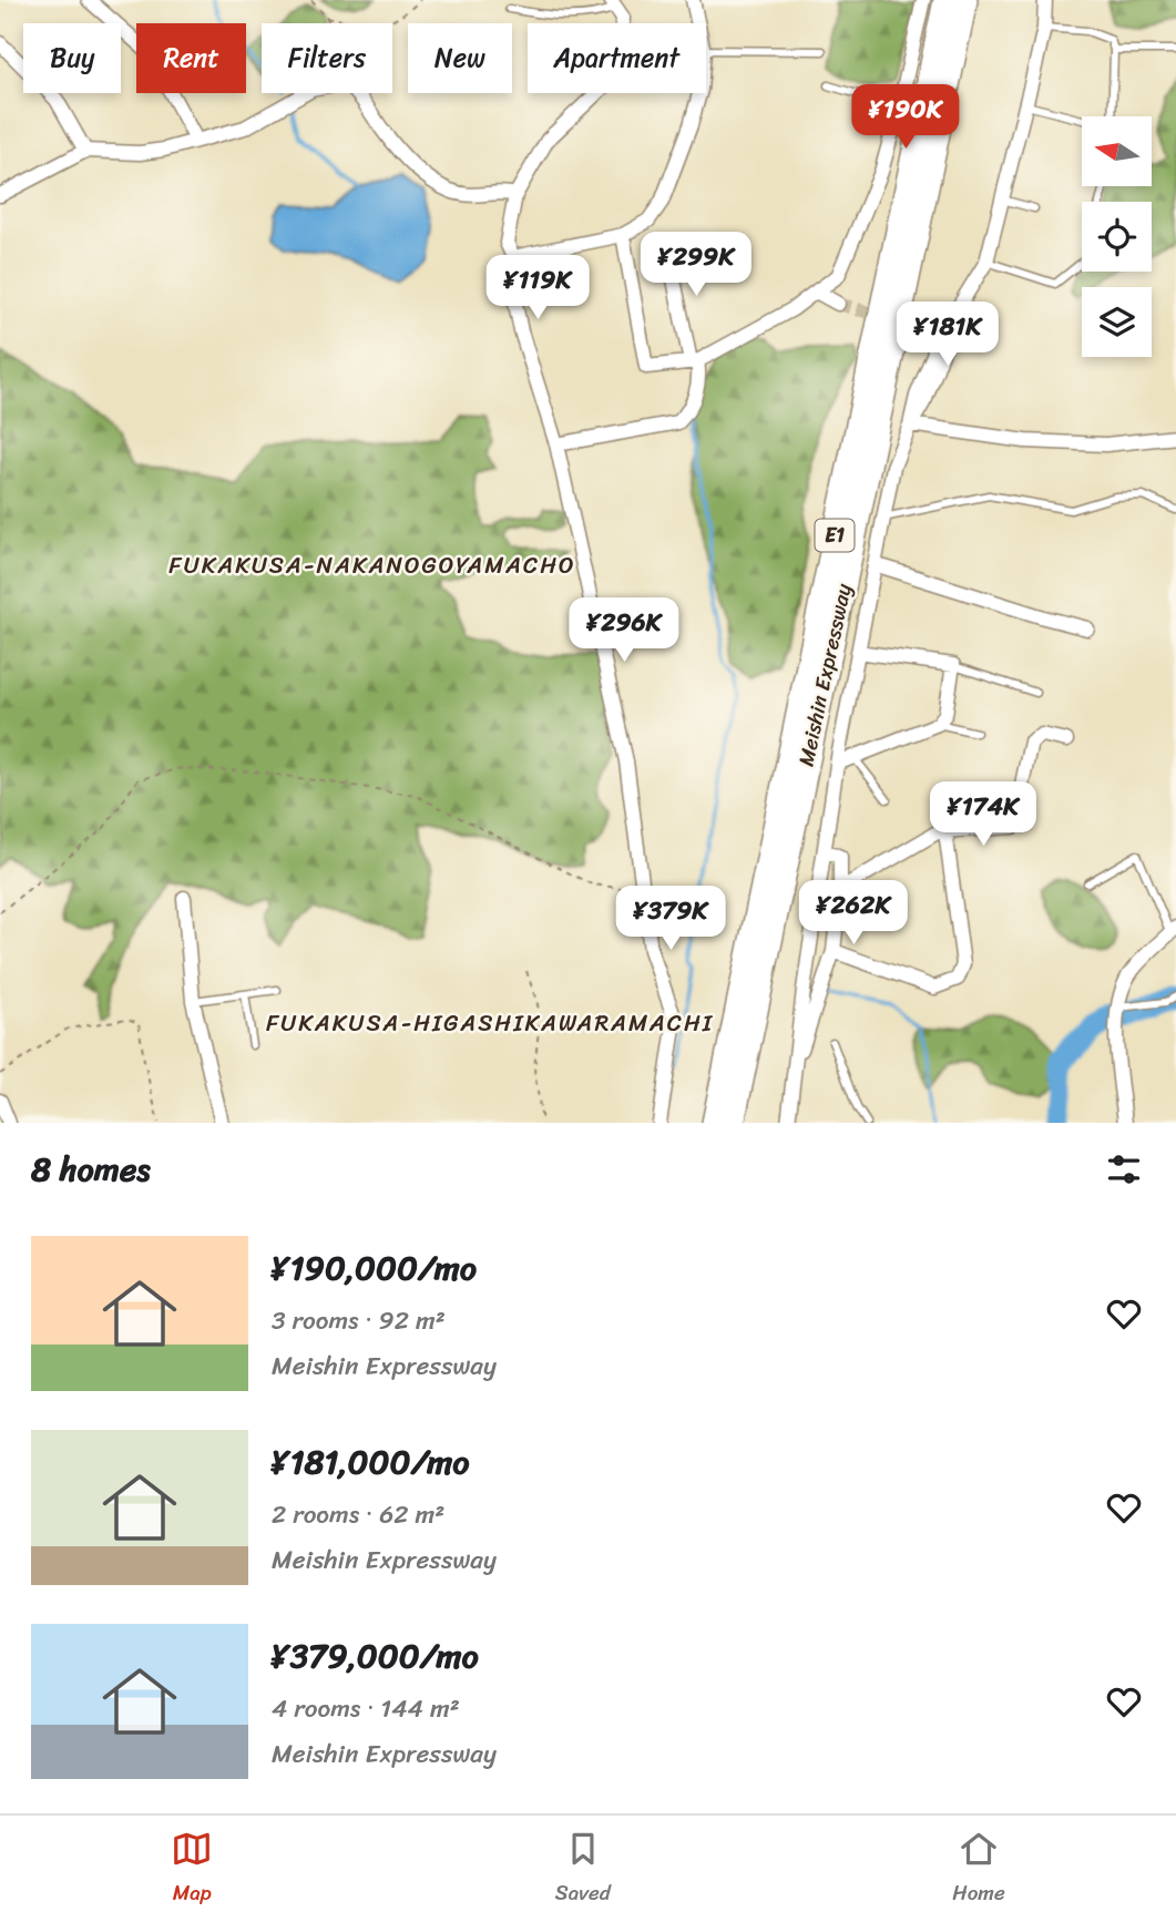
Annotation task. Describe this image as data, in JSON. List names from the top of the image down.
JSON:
{
  "streets": {
    "highway": ["E1", "Meishin Expressway"]
  },
  "districts": ["FUKAKUSA-NAKANOGOYAMACHO", "FUKAKUSA-HIGASHIKAWARAMACHI"],
  "north": "left",
  "page": {
    "chip": [
      "Buy",
      "Rent",
      "Filters",
      "New",
      "Apartment"
    ],
    "price": [
      "¥190K",
      "¥299K",
      "¥119K",
      "¥181K",
      "¥296K",
      "¥174K",
      "¥262K",
      "¥379K"
    ],
    "heading": "8 homes",
    "list": [
      {
        "name": "¥190,000/mo",
        "note": "3 rooms · 92 m² · Meishin Expressway"
      },
      {
        "name": "¥181,000/mo",
        "note": "2 rooms · 62 m² · Meishin Expressway"
      },
      {
        "name": "¥379,000/mo",
        "note": "4 rooms · 144 m² · Meishin Expressway"
      }
    ],
    "tabs": ["Map", "Saved", "Home"]
  }
}
